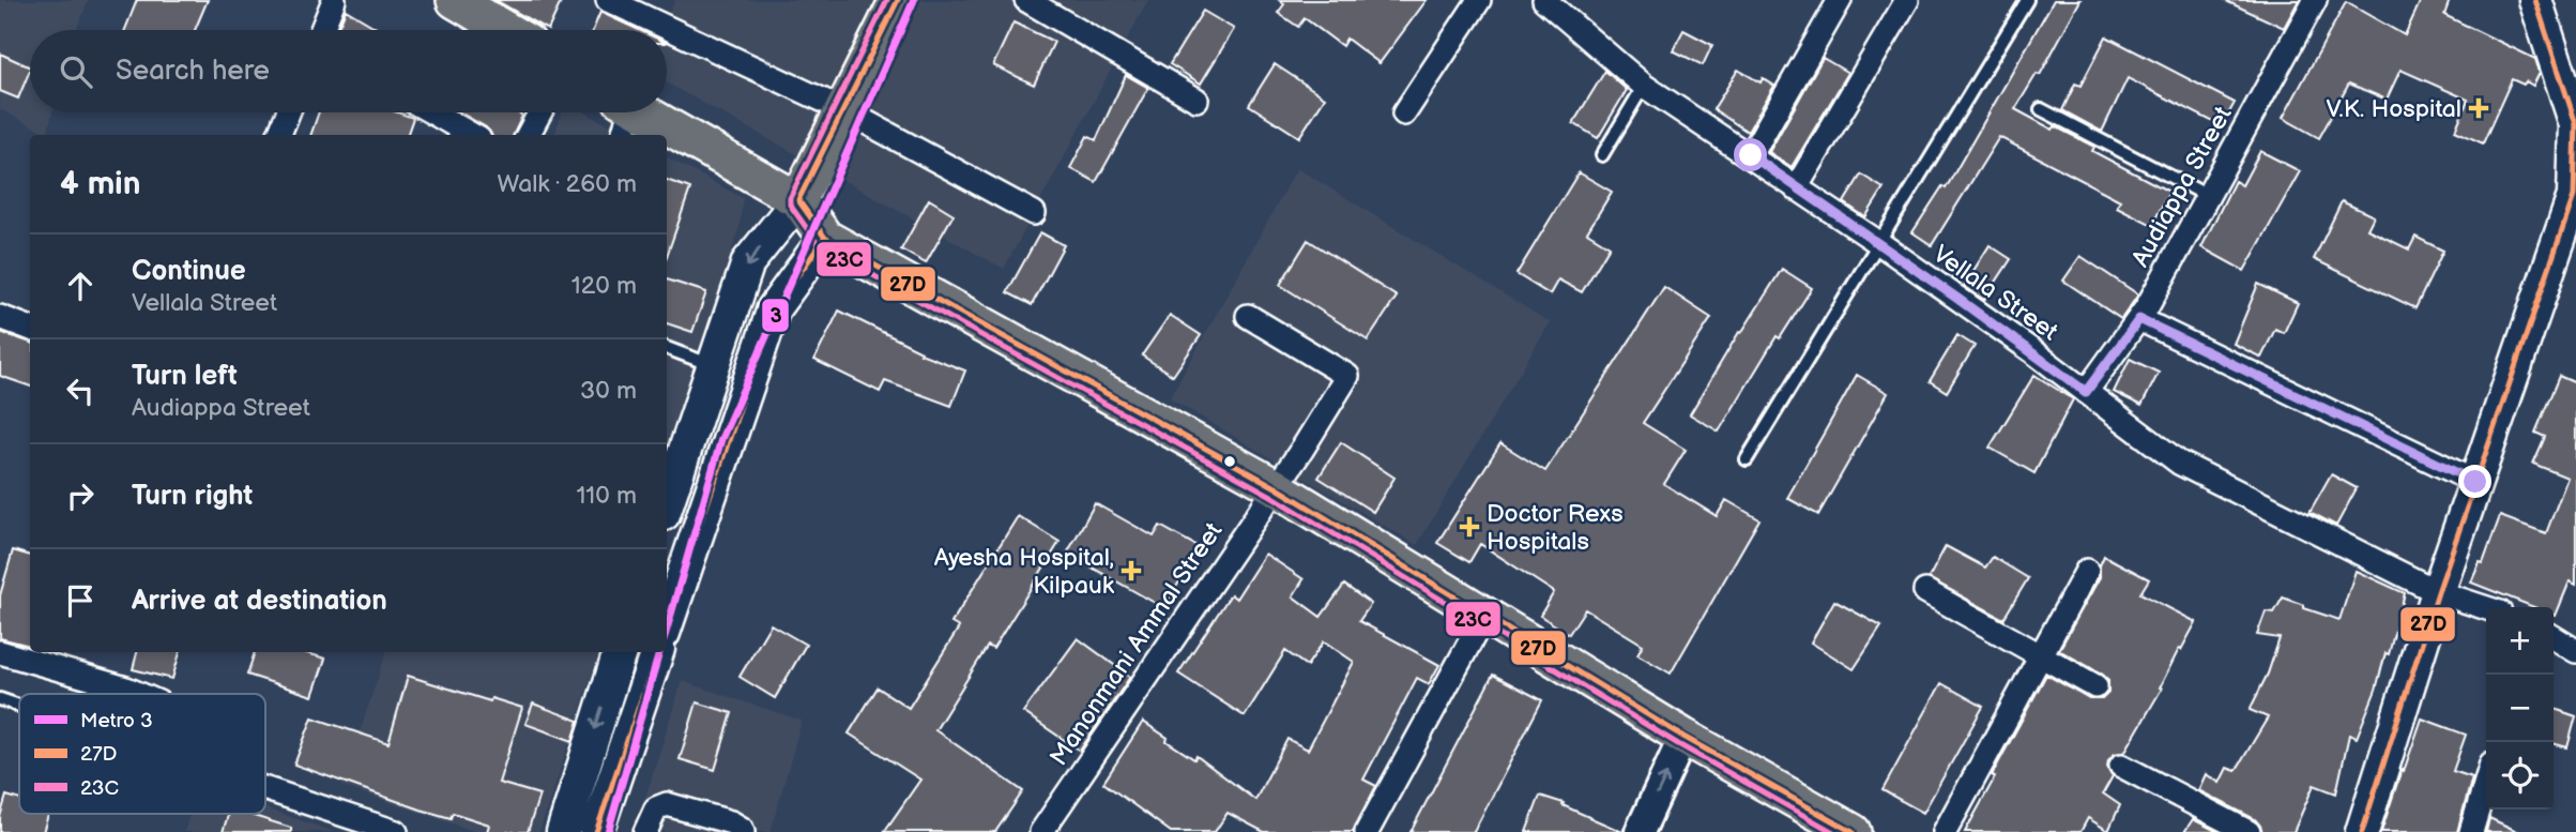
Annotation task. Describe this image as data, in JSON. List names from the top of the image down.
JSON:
{
  "streets": {
    "street": ["Audiappa Street", "Vellala Street", "Manonmani Ammal Street"]
  },
  "crossings": [
    ["Audiappa Street", "Vellala Street"]
  ],
  "places": {
    "health": ["V.K. Hospital", "Doctor Rexs Hospitals", "Ayesha Hospital, Kilpauk"]
  },
  "lines": ["metro line 3", "transit line 27D", "transit line 23C"],
  "legend": ["Metro 3", "27D", "23C"],
  "page": {
    "search": "Search here",
    "heading": ["4 min", "Walk · 260 m"],
    "list": [
      ["Continue", "Vellala Street", "120 m"],
      ["Turn left", "Audiappa Street", "30 m"],
      ["Turn right", "110 m"],
      "Arrive at destination"
    ],
    "map_buttons": ["+", "−"]
  }
}
